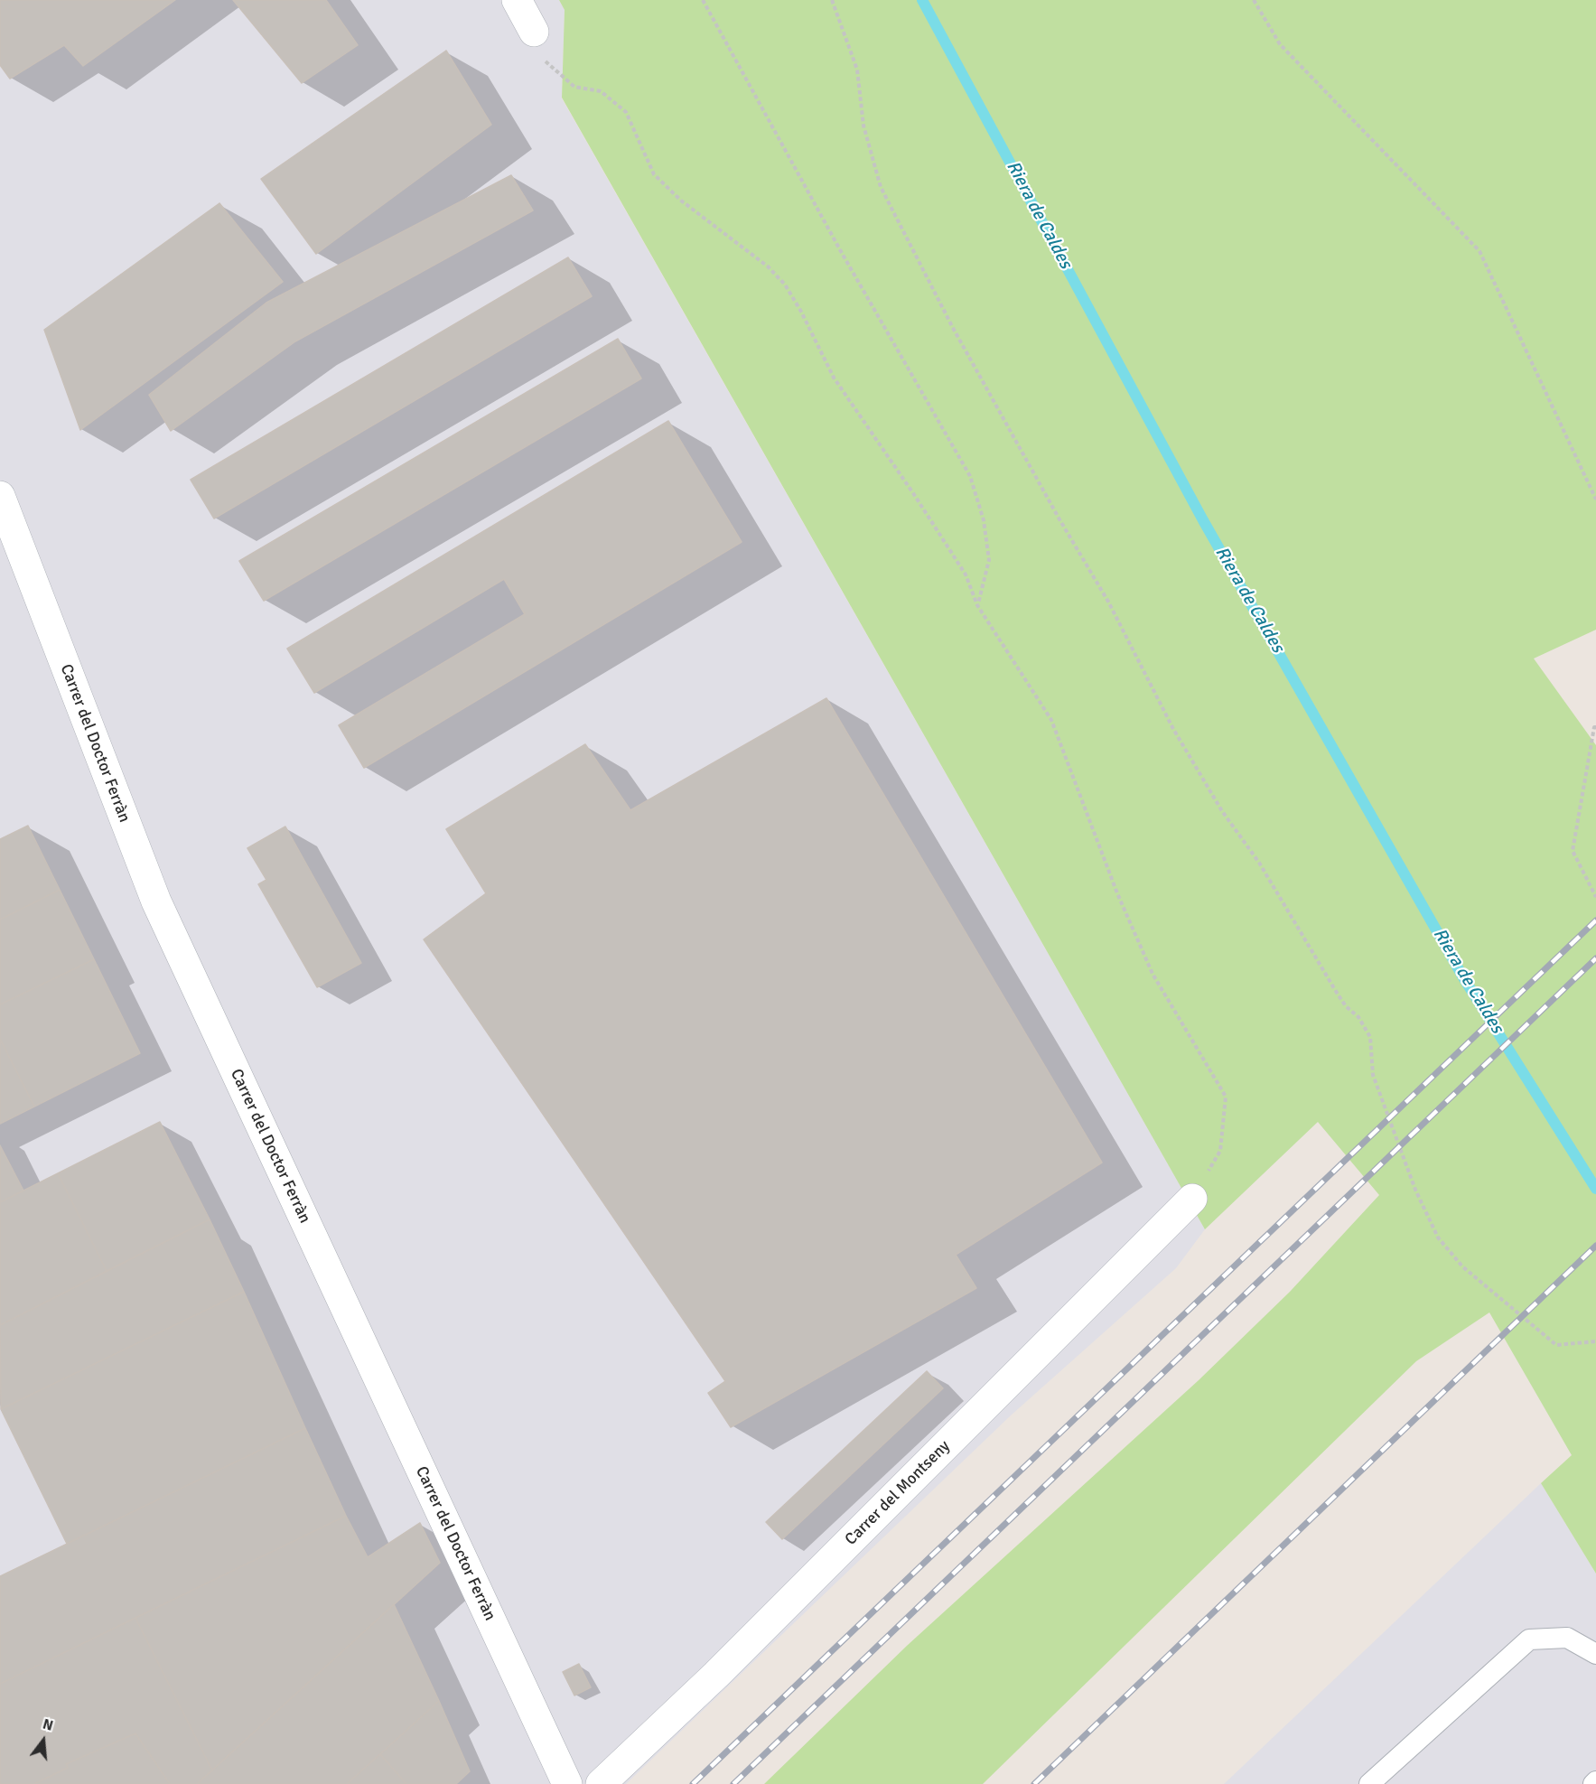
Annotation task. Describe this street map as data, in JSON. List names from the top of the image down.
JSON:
{
  "streets": {
    "street": ["Carrer del Doctor Ferràn", "Carrer del Montseny"]
  },
  "water": ["Riera de Caldes"],
  "north": "top"
}
